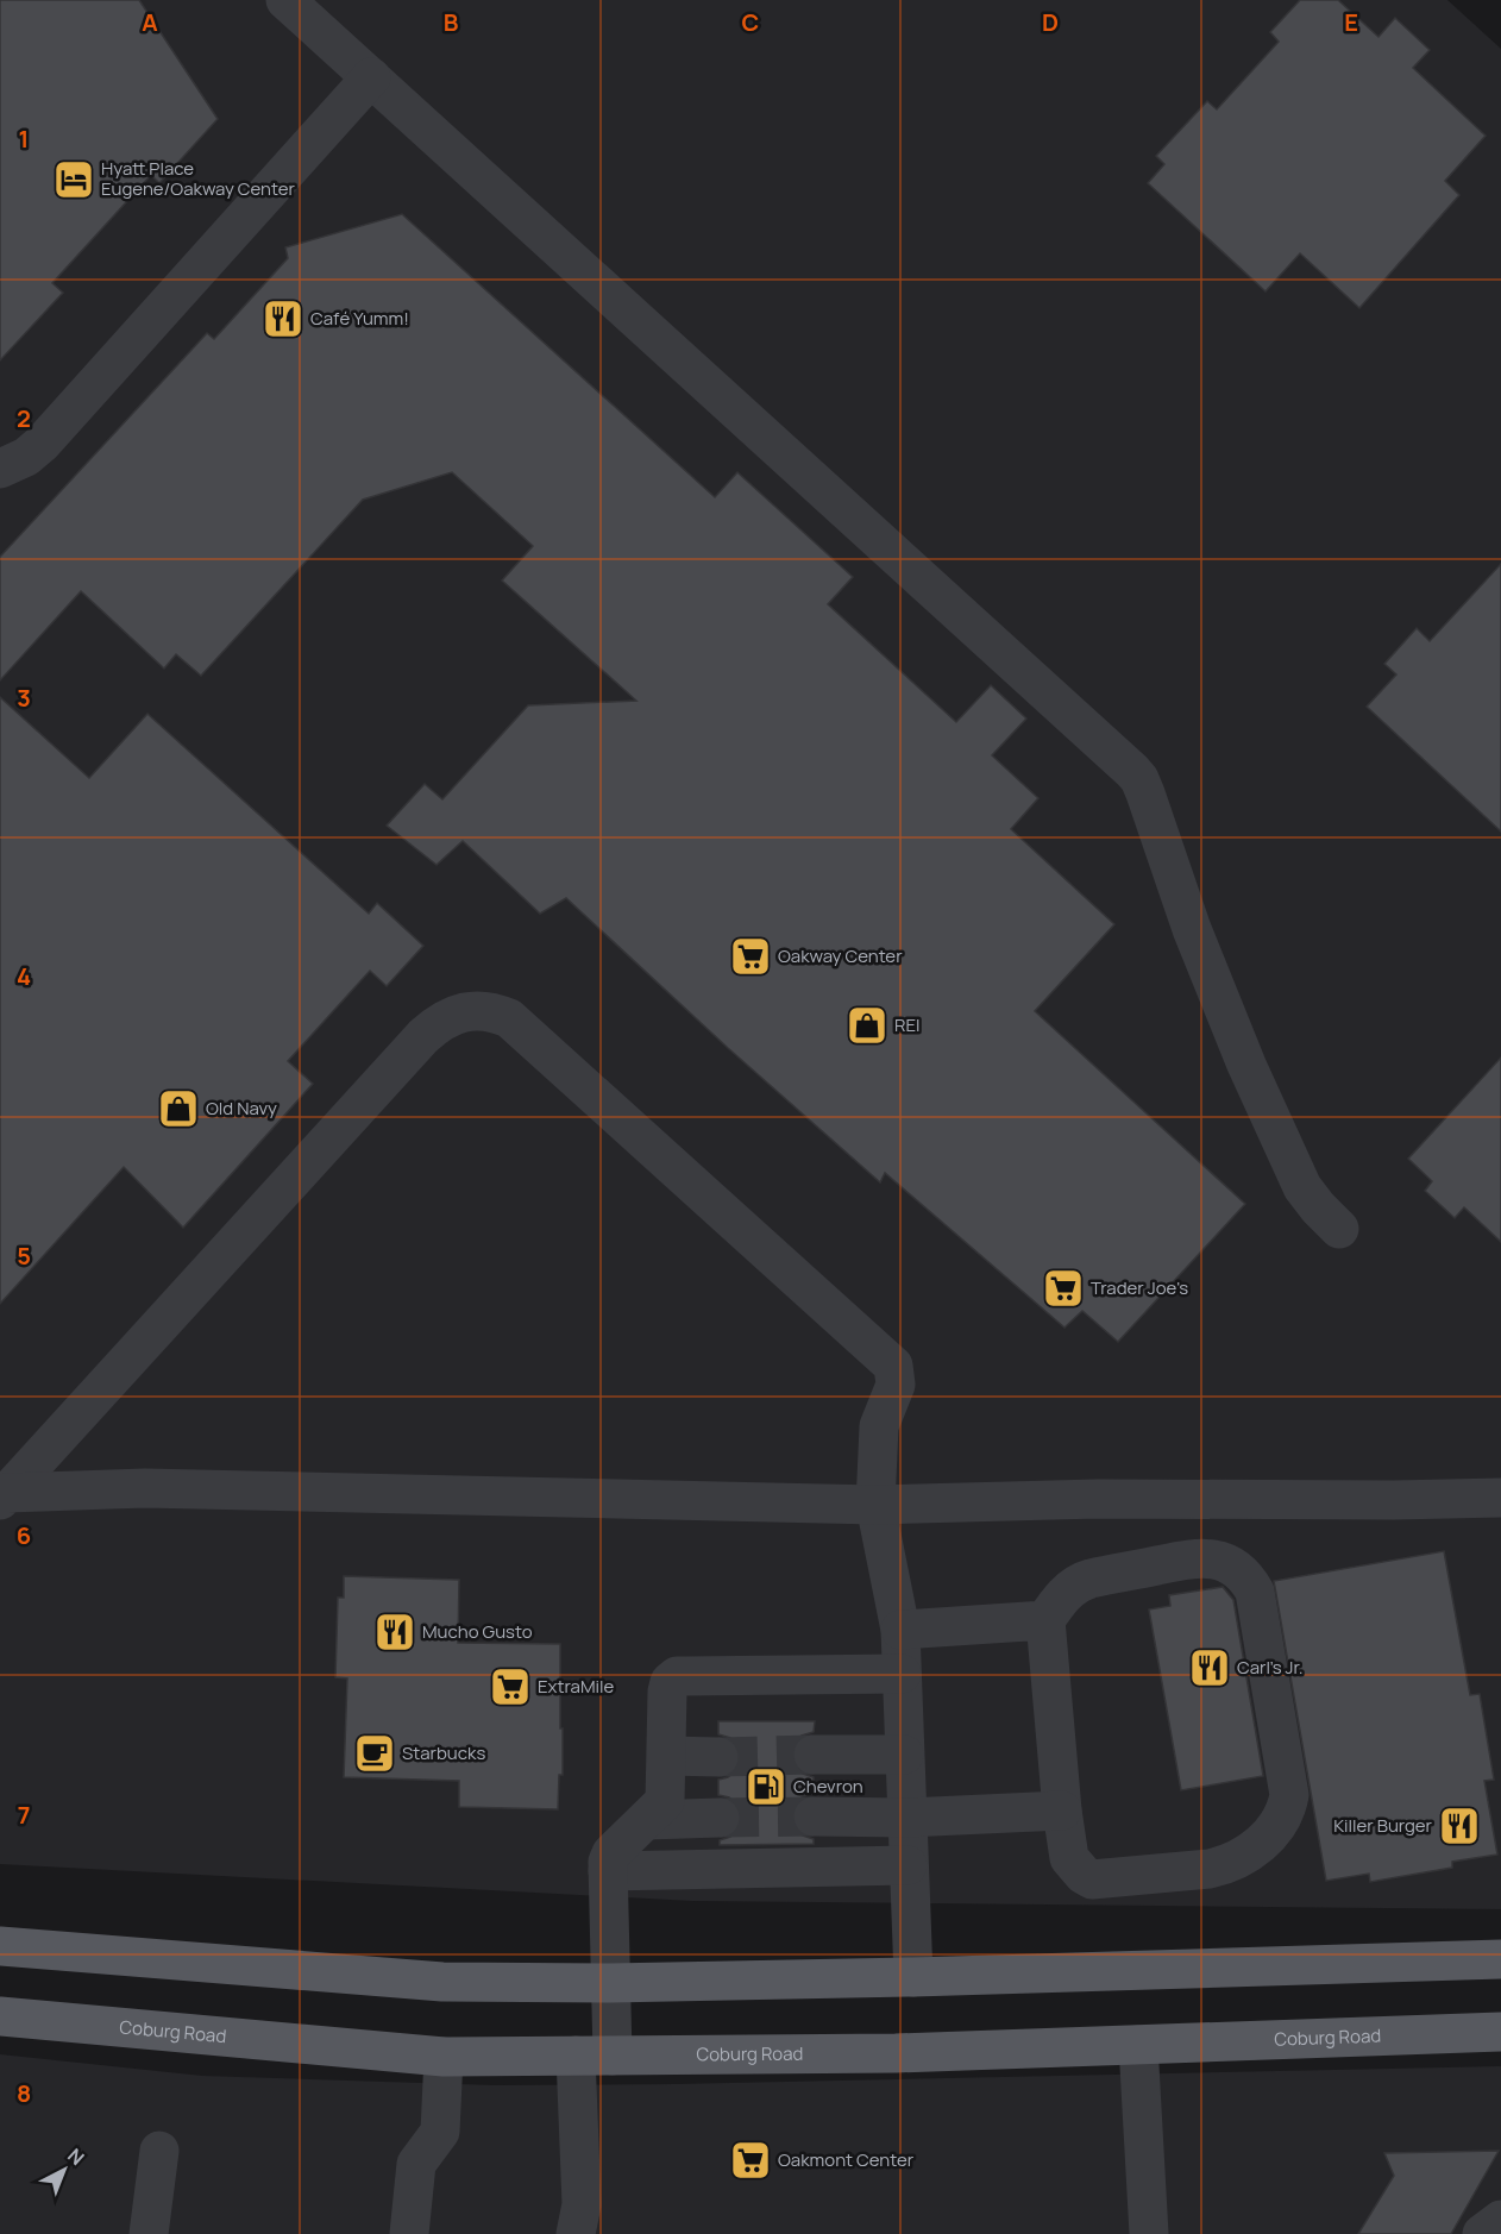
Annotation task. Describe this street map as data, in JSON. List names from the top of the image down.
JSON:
{
  "streets": {
    "main road": ["Coburg Road"]
  },
  "places": {
    "hotel": ["Hyatt Place Eugene/Oakway Center"],
    "restaurant": [
      "Café Yumm!",
      "Mucho Gusto",
      "Carl's Jr.",
      "Killer Burger"
    ],
    "supermarket": [
      "Oakway Center",
      "Trader Joe's",
      "ExtraMile",
      "Oakmont Center"
    ],
    "shop": ["REI", "Old Navy"],
    "cafe": ["Starbucks"],
    "fuel station": ["Chevron"]
  },
  "north": "top right",
  "grid": {
    "columns": [
      "A",
      "B",
      "C",
      "D",
      "E"
    ],
    "rows": [
      "1",
      "2",
      "3",
      "4",
      "5",
      "6",
      "7",
      "8"
    ]
  }
}
